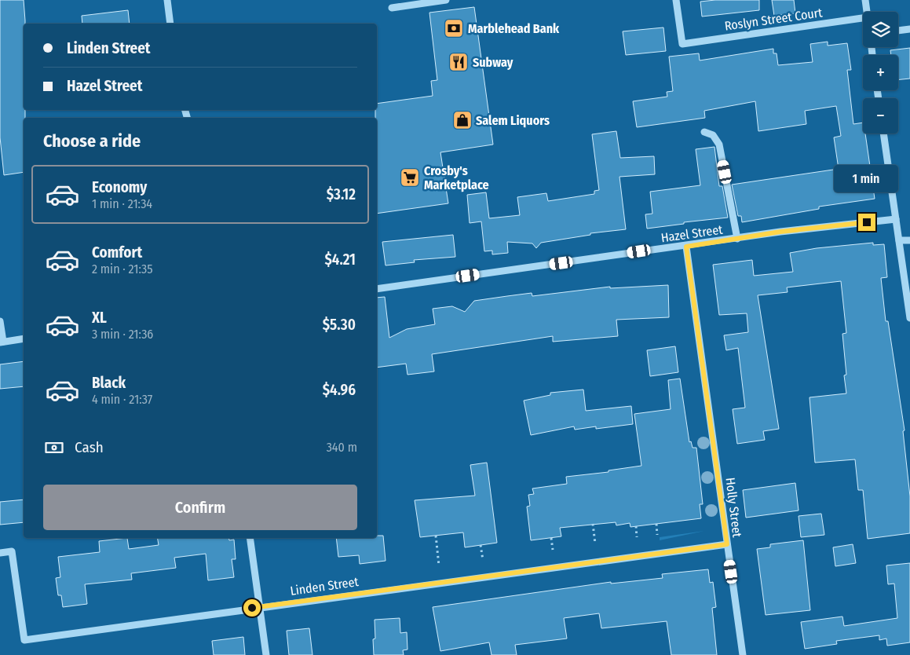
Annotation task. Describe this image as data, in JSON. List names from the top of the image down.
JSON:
{
  "streets": {
    "street": [
      "Roslyn Street Court",
      "Hazel Street",
      "Holly Street",
      "Linden Street"
    ]
  },
  "crossings": [
    ["Hazel Street", "Holly Street"],
    ["Holly Street", "Linden Street"]
  ],
  "places": {
    "bank": ["Marblehead Bank"],
    "restaurant": ["Subway"],
    "shop": ["Salem Liquors"],
    "supermarket": ["Crosby's Marketplace"]
  },
  "page": {
    "map_buttons": ["+", "−"],
    "banner": ["Linden Street", "Hazel Street"],
    "heading": "Choose a ride",
    "bubble": "1 min",
    "list": [
      {
        "name": "Economy",
        "note": "1 min · 21:34",
        "value": "$3.12"
      },
      {
        "name": "Comfort",
        "note": "2 min · 21:35",
        "value": "$4.21"
      },
      {
        "name": "XL",
        "note": "3 min · 21:36",
        "value": "$5.30"
      },
      {
        "name": "Black",
        "note": "4 min · 21:37",
        "value": "$4.96"
      }
    ],
    "pay": ["Cash", "340 m"],
    "buttons": "Confirm"
  }
}
